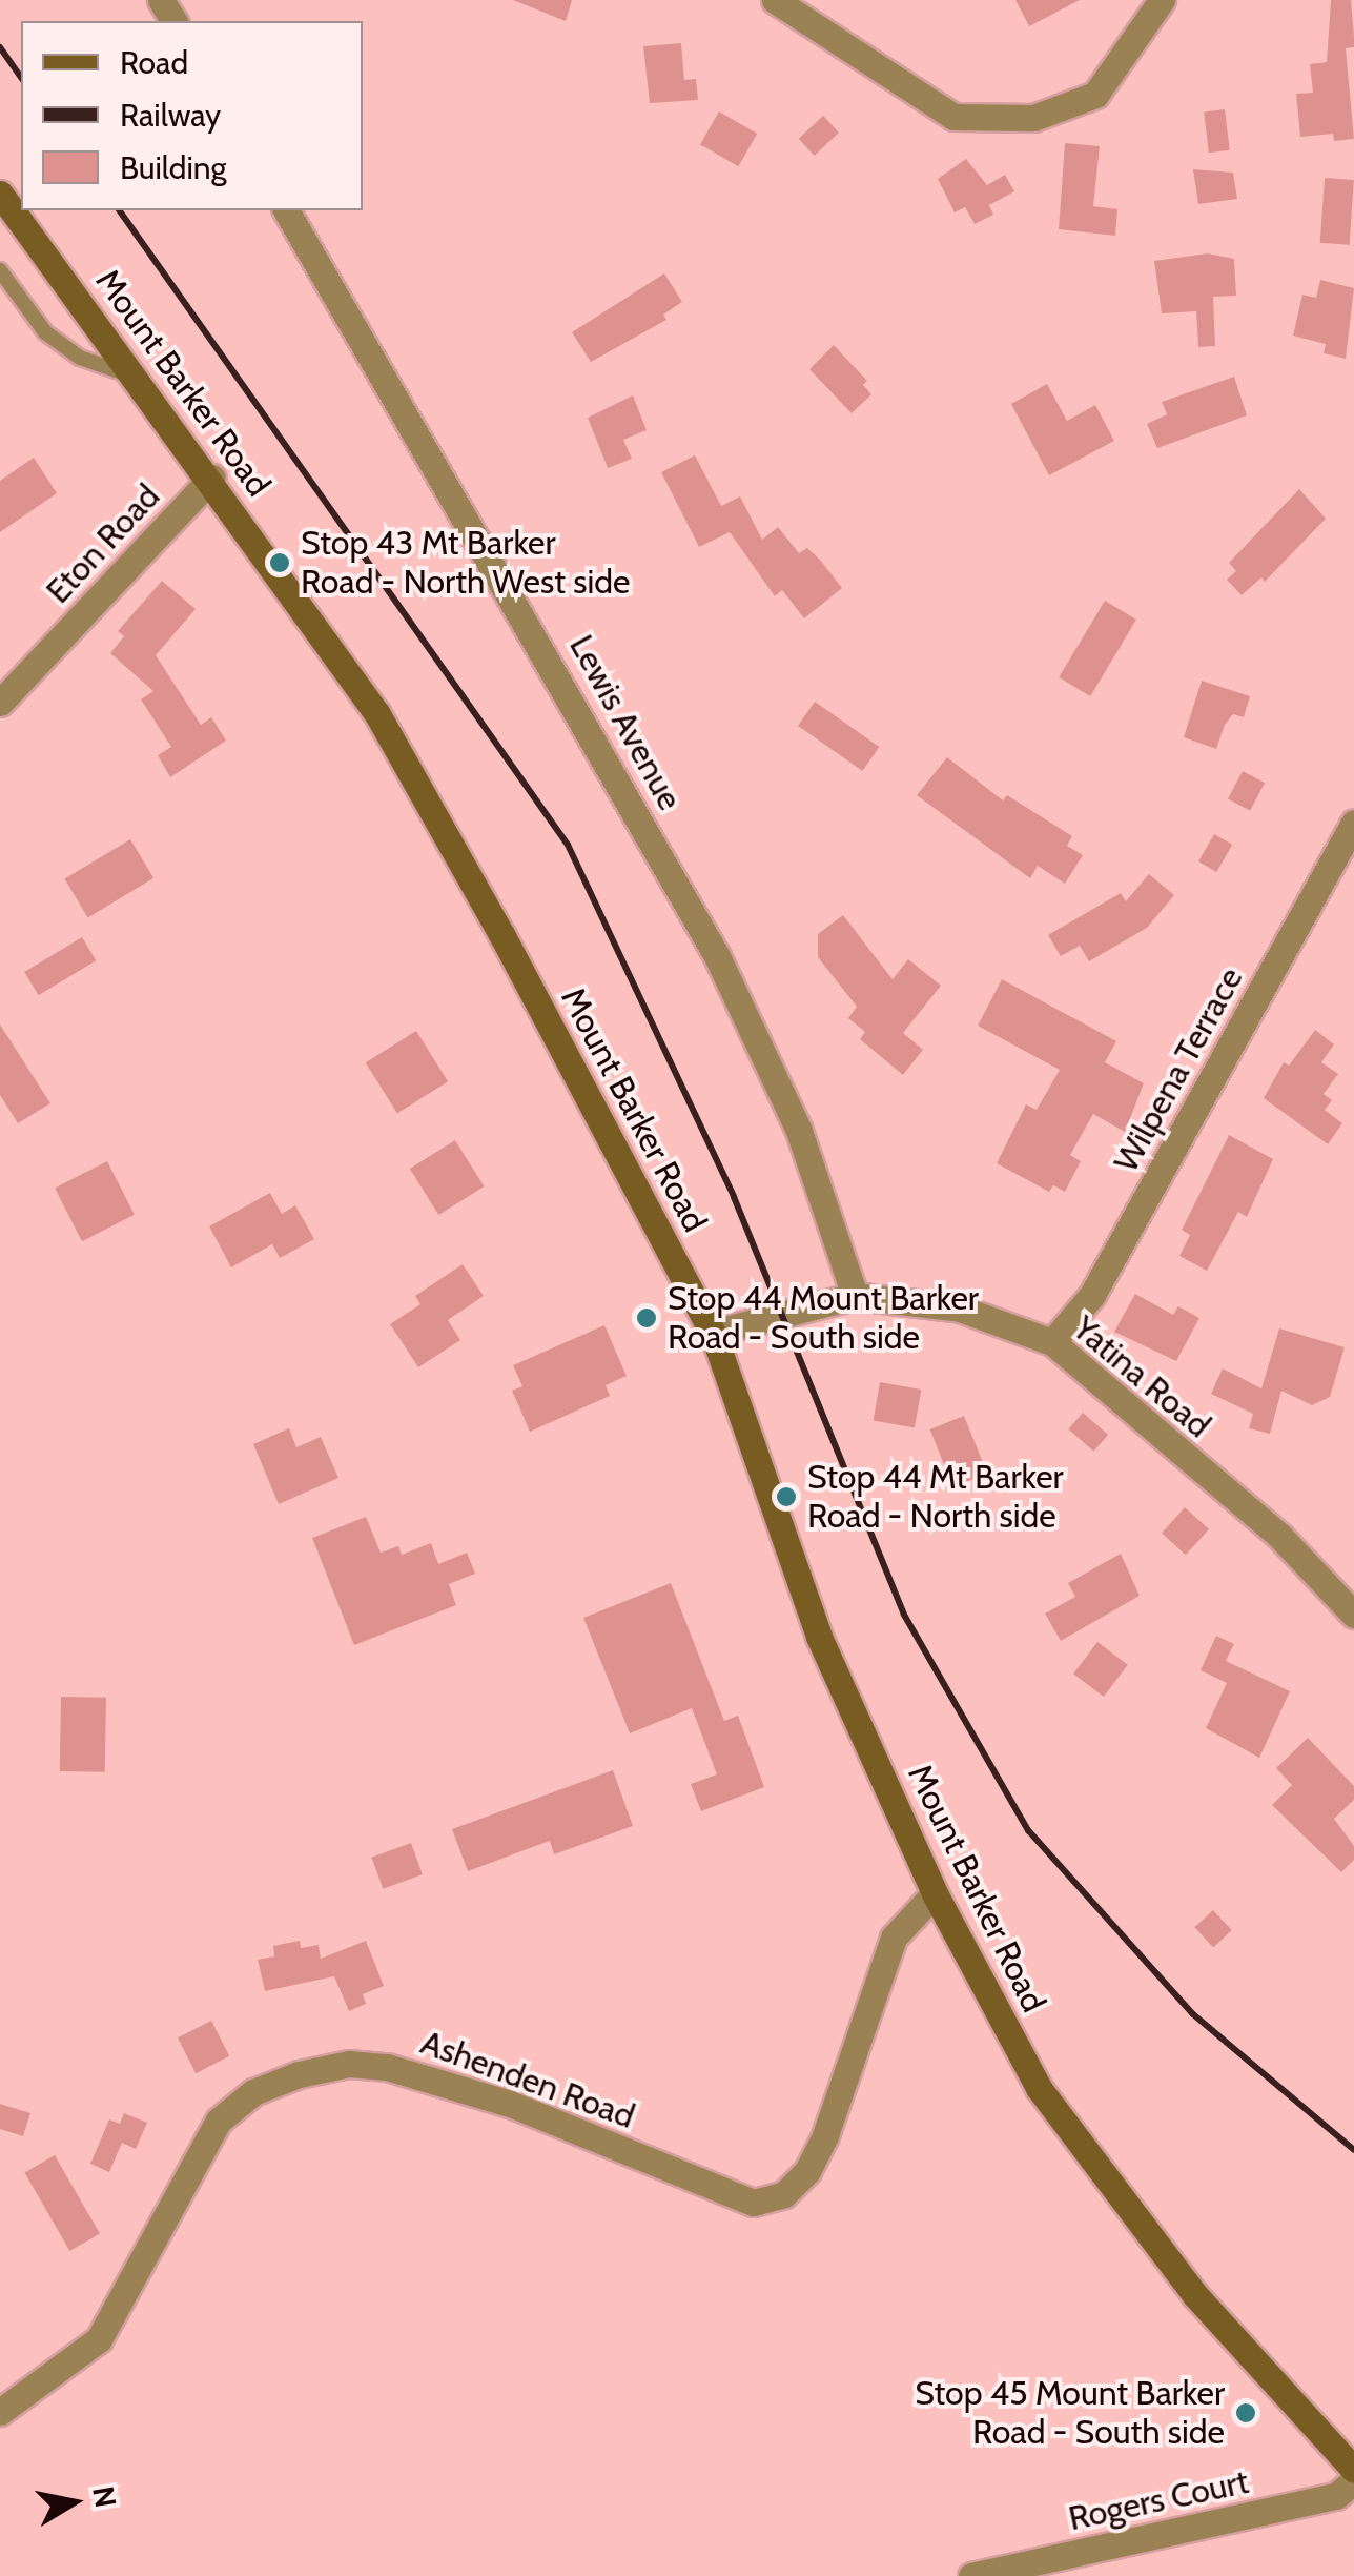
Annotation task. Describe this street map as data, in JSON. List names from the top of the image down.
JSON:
{
  "streets": {
    "main road": ["Mount Barker Road"],
    "street": [
      "Eton Road",
      "Lewis Avenue",
      "Wilpena Terrace",
      "Yatina Road",
      "Ashenden Road",
      "Rogers Court"
    ]
  },
  "crossings": [
    ["Mount Barker Road", "Eton Road"],
    ["Mount Barker Road", "Yatina Road"],
    ["Mount Barker Road", "Ashenden Road"],
    ["Lewis Avenue", "Yatina Road"],
    ["Wilpena Terrace", "Yatina Road"]
  ],
  "places": [
    "Stop 43 Mt Barker Road - North West side",
    "Stop 44 Mount Barker Road - South side",
    "Stop 44 Mt Barker Road - North side",
    "Stop 45 Mount Barker Road - South side"
  ],
  "legend": ["Road", "Railway", "Building"],
  "north": "right"
}
